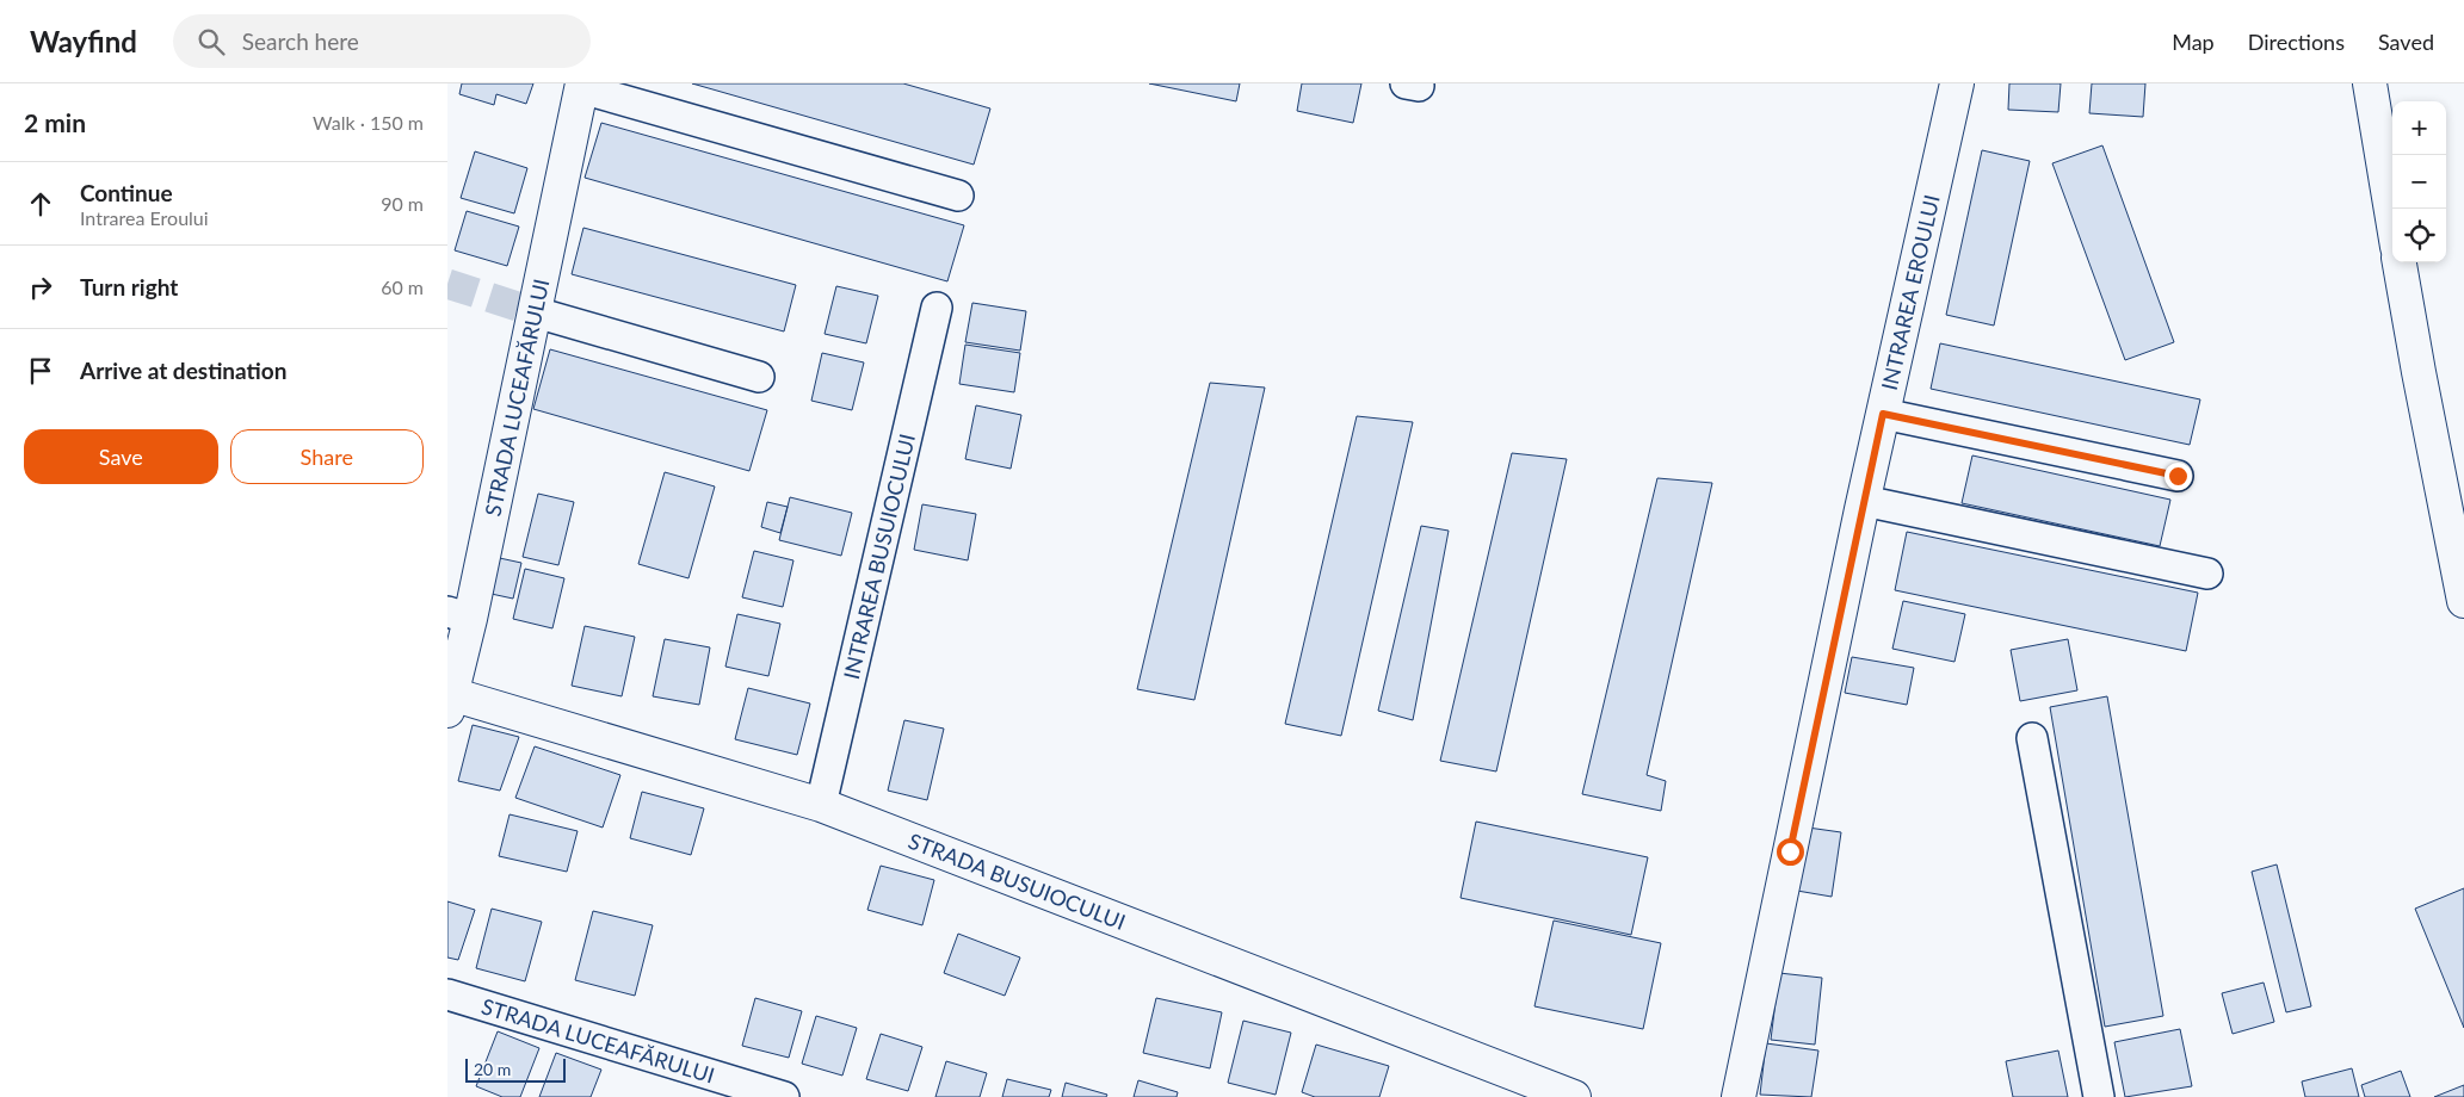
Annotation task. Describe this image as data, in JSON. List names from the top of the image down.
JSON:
{
  "streets": {
    "street": [
      "INTRAREA EROULUI",
      "STRADA LUCEAFĂRULUI",
      "INTRAREA BUSUIOCULUI",
      "STRADA BUSUIOCULUI"
    ]
  },
  "crossings": [
    ["STRADA LUCEAFĂRULUI", "STRADA BUSUIOCULUI"],
    ["INTRAREA BUSUIOCULUI", "STRADA BUSUIOCULUI"]
  ],
  "scale_bar": "20 m",
  "page": {
    "header": "Wayfind",
    "search": "Search here",
    "nav": ["Map", "Directions", "Saved"],
    "heading": ["2 min", "Walk · 150 m"],
    "map_buttons": ["+", "−"],
    "list": [
      ["Continue", "Intrarea Eroului", "90 m"],
      ["Turn right", "60 m"],
      "Arrive at destination"
    ],
    "buttons": ["Save", "Share"],
    "scale": "20 m"
  }
}
